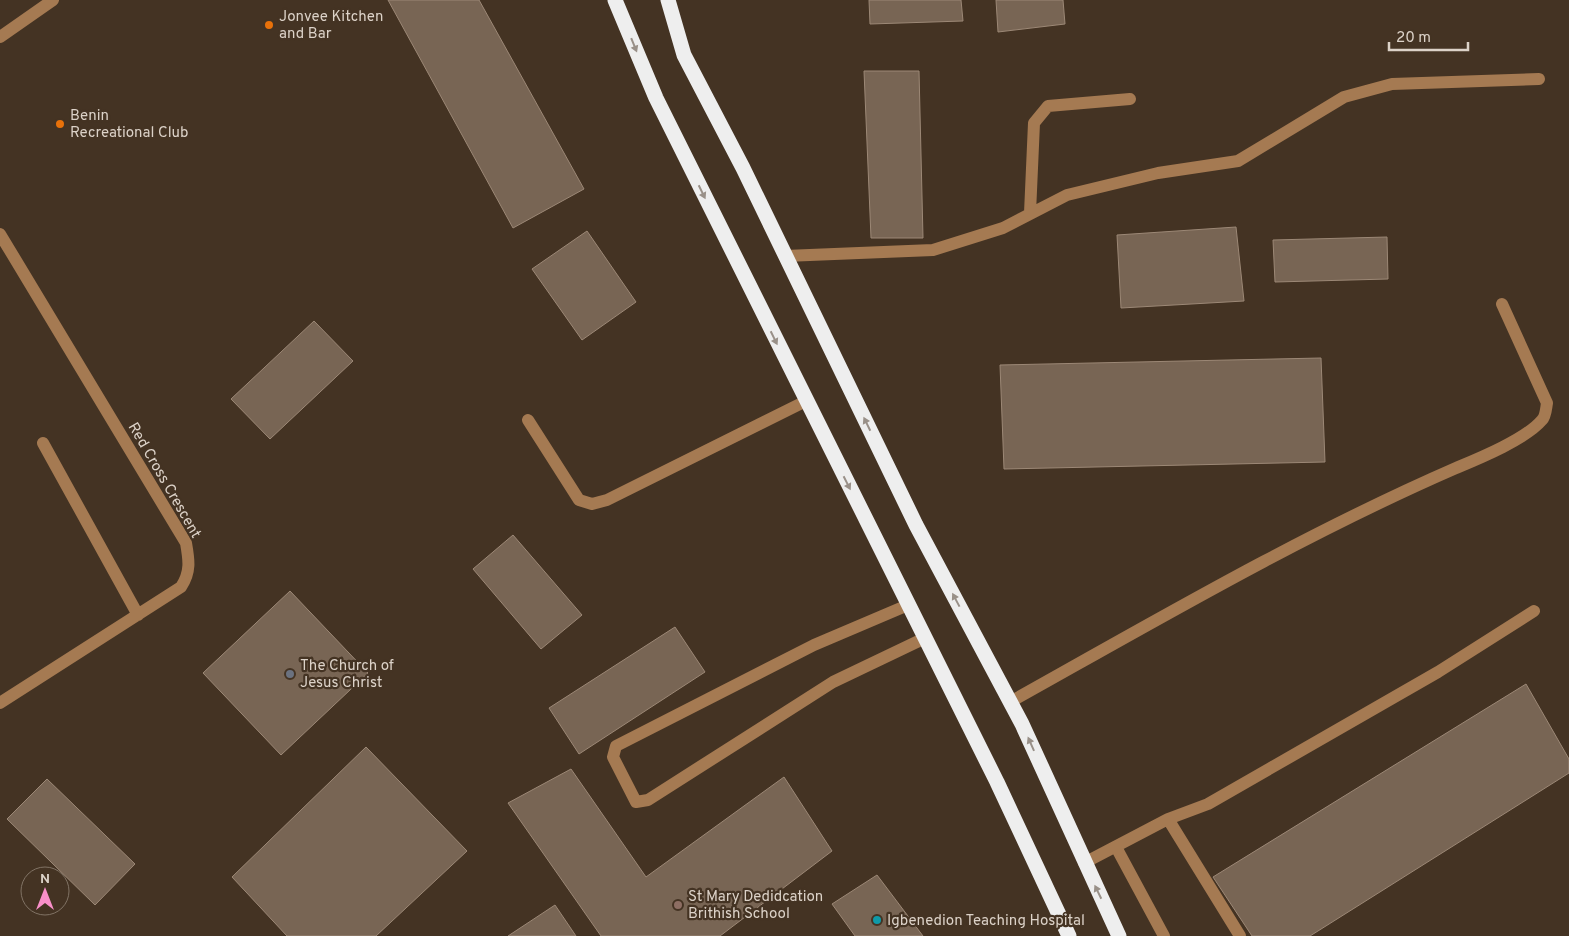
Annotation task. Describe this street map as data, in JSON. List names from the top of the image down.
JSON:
{
  "streets": {
    "street": ["Red Cross Crescent"]
  },
  "places": [
    "Jonvee Kitchen and Bar",
    "Benin Recreational Club",
    "The Church of Jesus Christ",
    "St Mary Dedidcation Brithish School",
    "Igbenedion Teaching Hospital"
  ],
  "scale_bar": "20 m",
  "north": "top"
}
